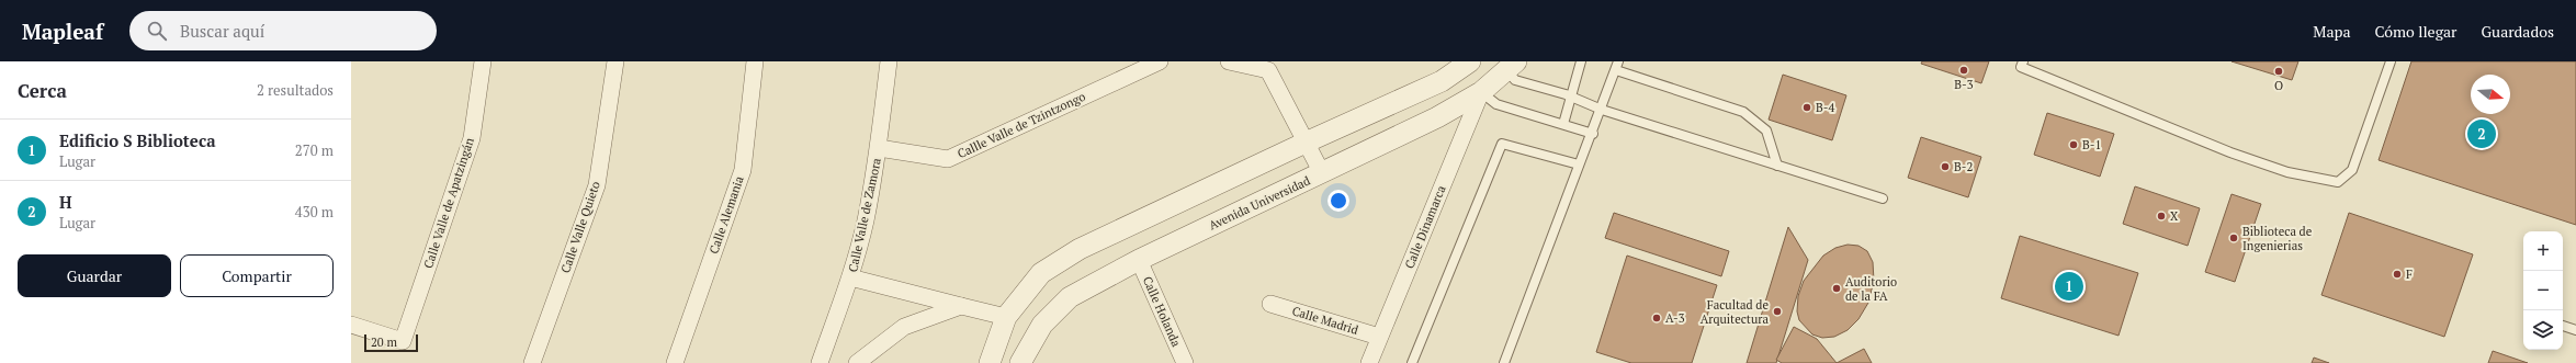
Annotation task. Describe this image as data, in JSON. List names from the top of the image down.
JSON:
{
  "streets": {
    "street": [
      "Callle Valle de Tzintzongo",
      "Calle Valle de Apatzingán",
      "Avenida Universidad",
      "Calle Alemania",
      "Calle Valle de Zamora",
      "Calle Valle Quieto",
      "Calle Dinamarca",
      "Calle Holanda",
      "Calle Madrid"
    ]
  },
  "crossings": [
    ["Callle Valle de Tzintzongo", "Calle Valle de Zamora"],
    ["Avenida Universidad", "Calle Dinamarca"],
    ["Avenida Universidad", "Calle Holanda"],
    ["Calle Dinamarca", "Calle Madrid"]
  ],
  "places": [
    "B-3",
    "O",
    "B-4",
    "B-1",
    "B-2",
    "X",
    "Biblioteca de Ingenierias",
    "F",
    "Auditorio de la FA",
    "Facultad de Arquitectura",
    "A-3"
  ],
  "scale_bar": "20 m",
  "north": "right",
  "page": {
    "header": "Mapleaf",
    "search": "Buscar aquí",
    "nav": ["Mapa", "Cómo llegar", "Guardados"],
    "heading": ["Cerca", "2 resultados"],
    "pins": ["2", "1"],
    "list": [
      {
        "mark": "1",
        "name": "Edificio S Biblioteca",
        "note": "Lugar",
        "value": "270 m"
      },
      {
        "mark": "2",
        "name": "H",
        "note": "Lugar",
        "value": "430 m"
      }
    ],
    "map_buttons": ["+", "−"],
    "buttons": ["Guardar", "Compartir"],
    "scale": "20 m"
  }
}
